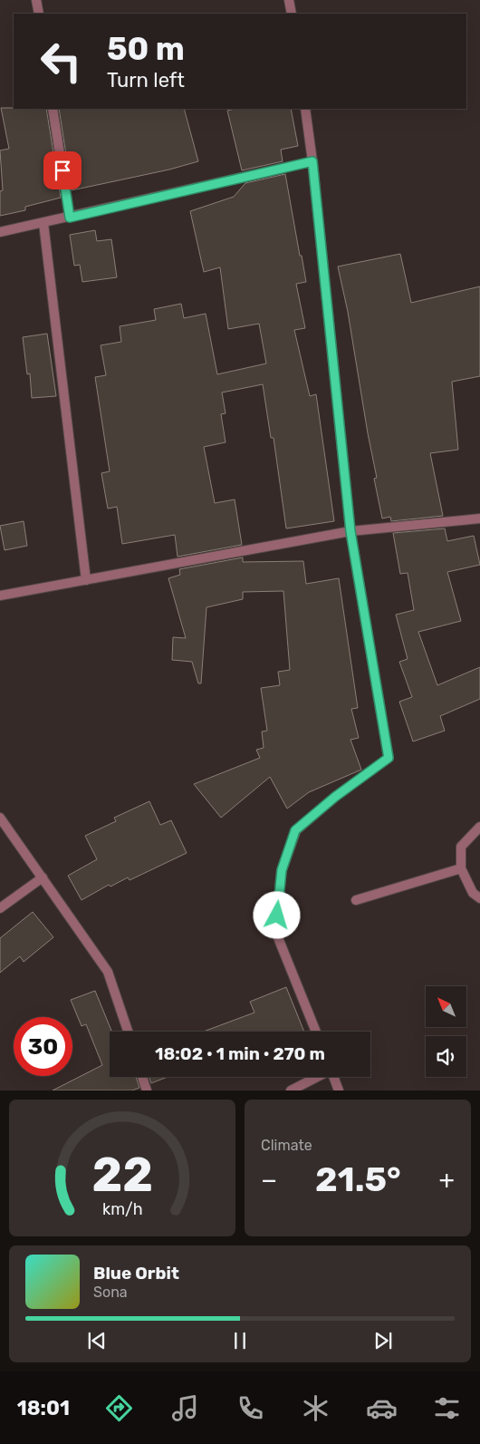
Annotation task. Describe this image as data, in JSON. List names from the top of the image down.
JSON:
{
  "north": "top left",
  "page": {
    "turn": ["50 m", "Turn left"],
    "limit": "30",
    "trip": "18:02 · 1 min · 270 m",
    "tile": "Climate",
    "heat": ["−", "21.5°", "+"],
    "song": ["Blue Orbit", "Sona"],
    "tabs": "18:01",
    "gauge": ["22", "km/h"]
  }
}
